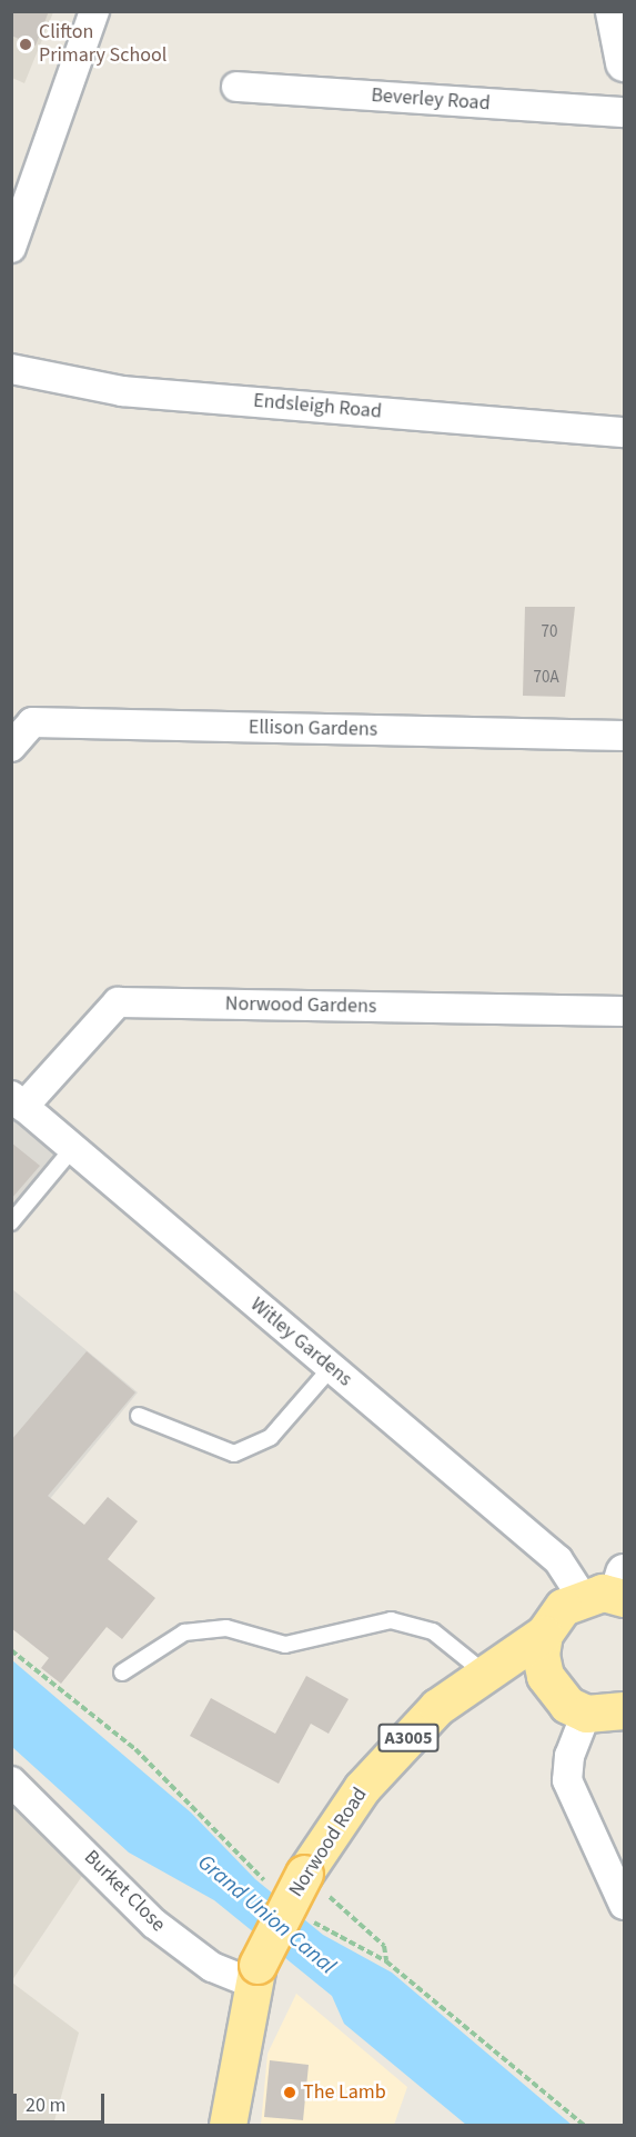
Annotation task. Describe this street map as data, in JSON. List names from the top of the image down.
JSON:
{
  "streets": {
    "main road": ["A3005", "Norwood Road"],
    "street": [
      "Beverley Road",
      "Endsleigh Road",
      "Ellison Gardens",
      "Norwood Gardens",
      "Witley Gardens",
      "Burket Close"
    ]
  },
  "crossings": [
    ["Norwood Gardens", "Witley Gardens"],
    ["Witley Gardens", "A3005"],
    ["A3005", "Norwood Road"],
    ["Norwood Road", "Burket Close"]
  ],
  "water": ["Grand Union Canal"],
  "places": ["Clifton Primary School", "The Lamb"],
  "house_numbers": ["70", "70A"],
  "scale_bar": "20 m"
}
